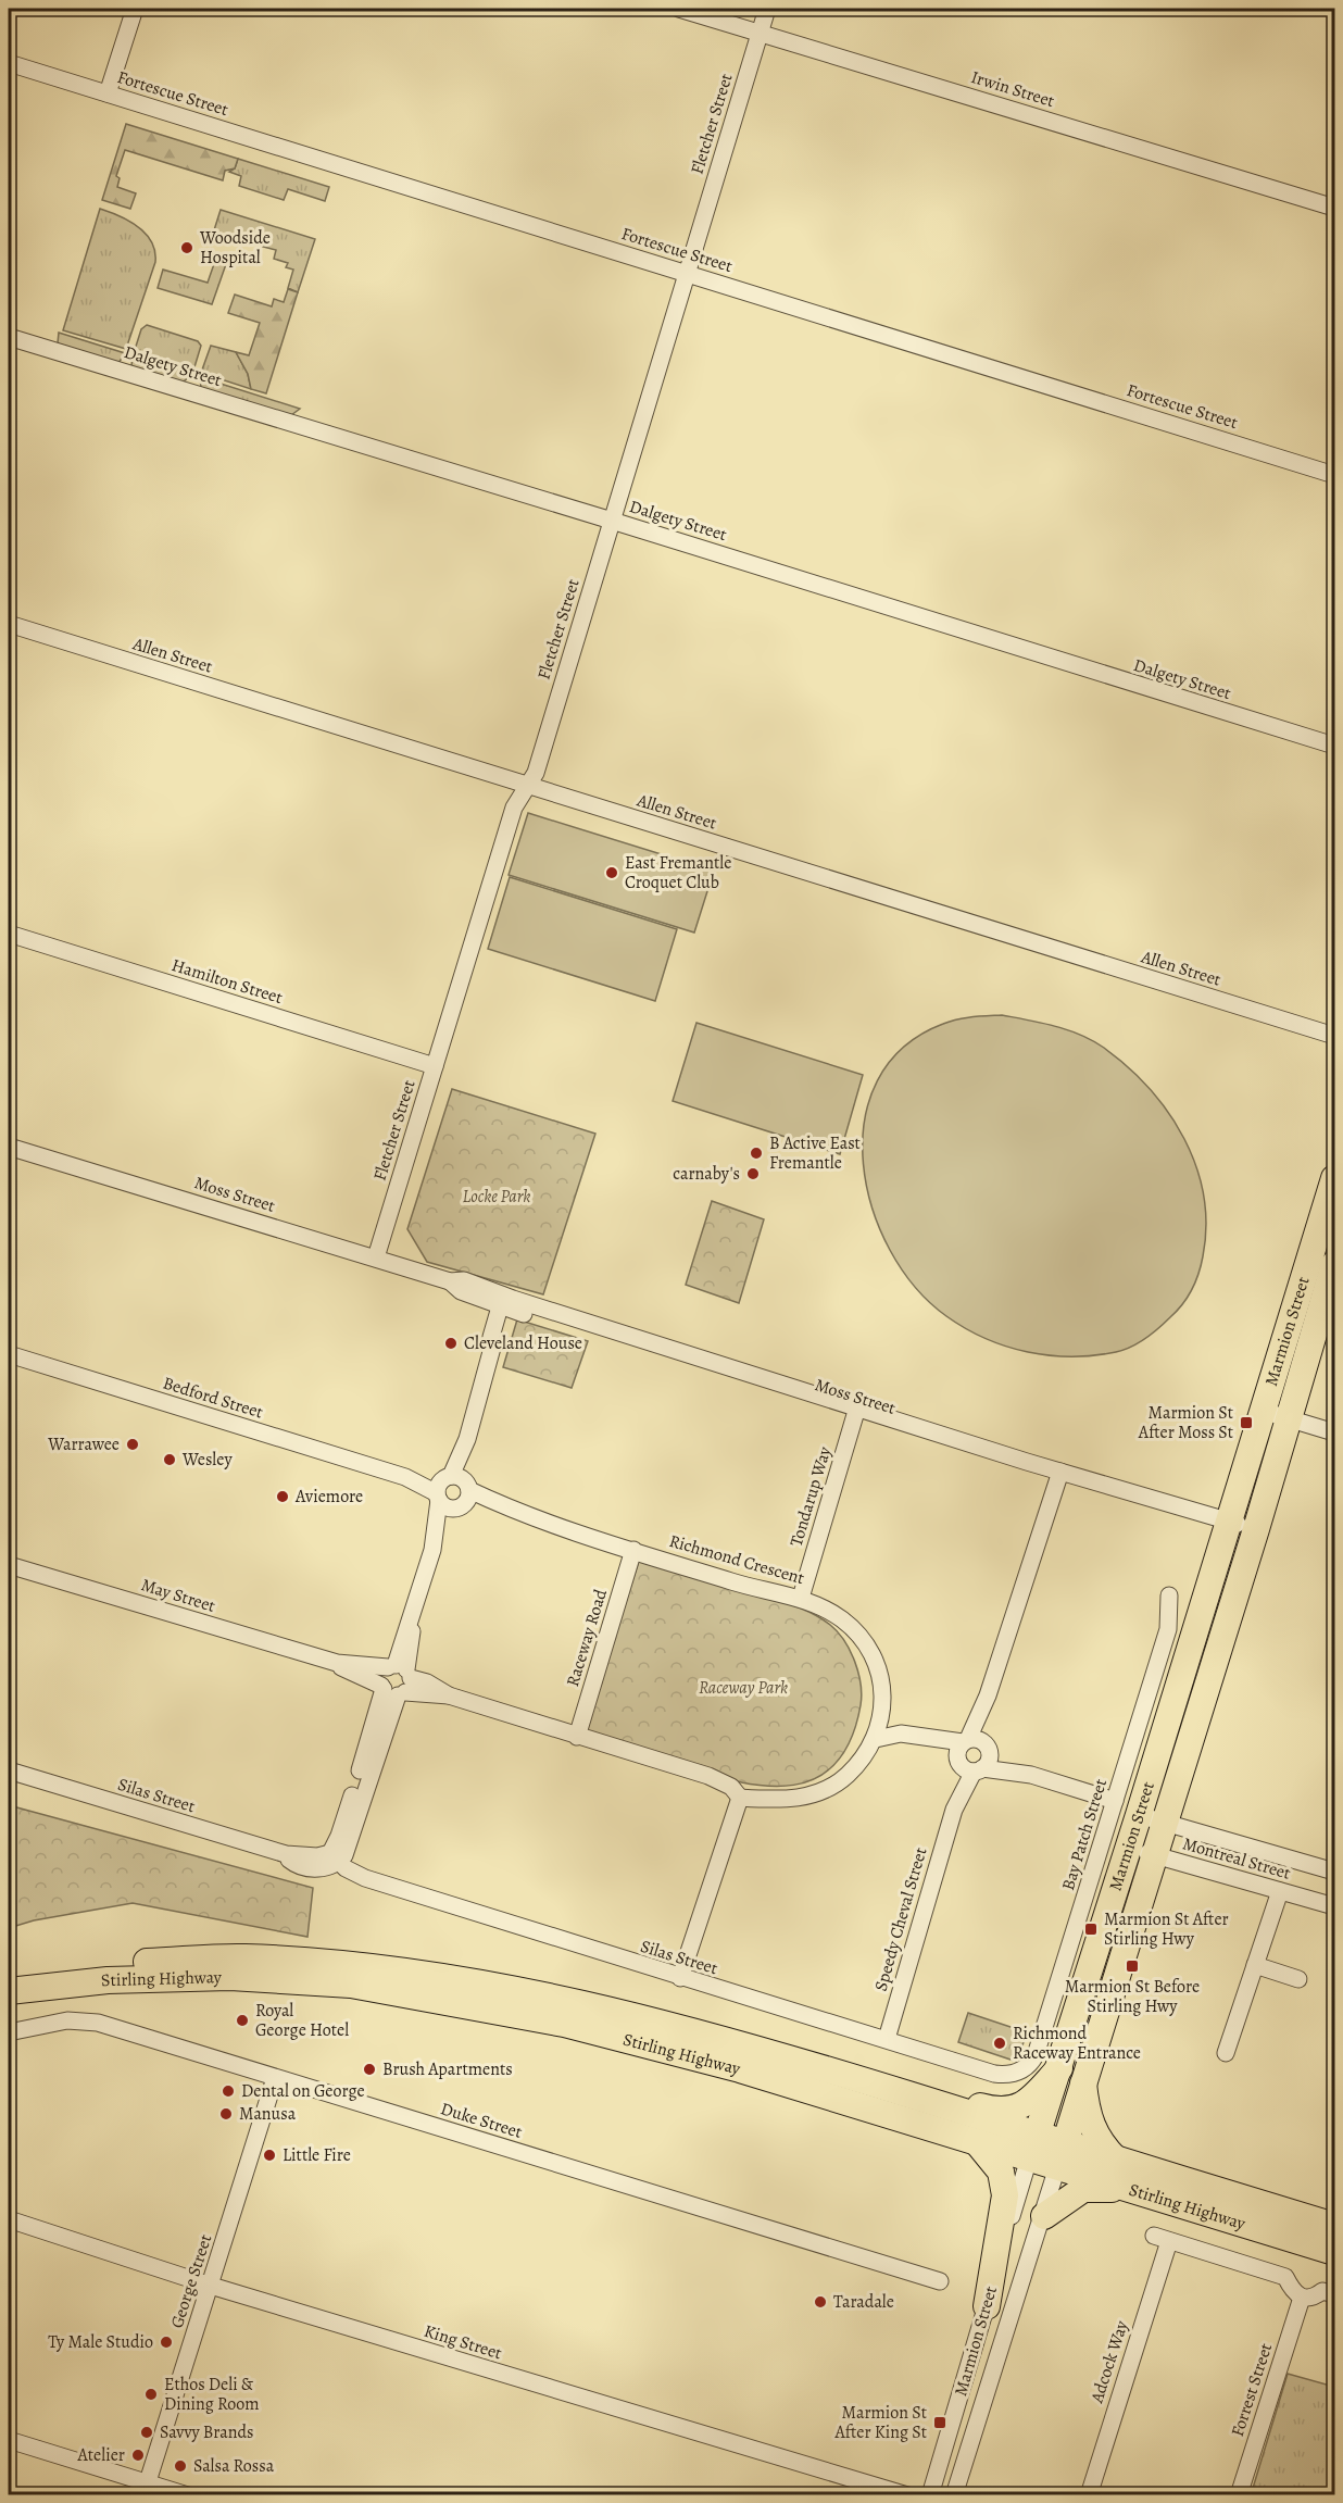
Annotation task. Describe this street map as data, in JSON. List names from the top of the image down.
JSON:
{
  "streets": {
    "main road": ["Marmion Street", "Stirling Highway"],
    "street": [
      "Irwin Street",
      "Fortescue Street",
      "Fletcher Street",
      "Dalgety Street",
      "Allen Street",
      "Hamilton Street",
      "Moss Street",
      "Bedford Street",
      "Tondarup Way",
      "Richmond Crescent",
      "May Street",
      "Raceway Road",
      "Silas Street",
      "Bay Patch Street",
      "Montreal Street",
      "Speedy Cheval Street",
      "Duke Street",
      "George Street",
      "King Street",
      "Adcock Way",
      "Forrest Street"
    ]
  },
  "crossings": [
    ["Irwin Street", "Fletcher Street"],
    ["Fortescue Street", "Fletcher Street"],
    ["Fletcher Street", "Dalgety Street"],
    ["Fletcher Street", "Allen Street"],
    ["Fletcher Street", "Hamilton Street"],
    ["Fletcher Street", "Moss Street"],
    ["Moss Street", "Marmion Street"],
    ["Moss Street", "Tondarup Way"],
    ["Moss Street", "Speedy Cheval Street"],
    ["Marmion Street", "Montreal Street"],
    ["Marmion Street", "Stirling Highway"],
    ["Tondarup Way", "Richmond Crescent"],
    ["Richmond Crescent", "Raceway Road"],
    ["Silas Street", "Bay Patch Street"],
    ["Silas Street", "Speedy Cheval Street"],
    ["Duke Street", "George Street"],
    ["George Street", "King Street"],
    ["Adcock Way", "Forrest Street"]
  ],
  "parks": ["Locke Park", "Raceway Park"],
  "places": {
    "other": [
      "Woodside Hospital",
      "East Fremantle Croquet Club",
      "B Active East Fremantle",
      "carnaby's",
      "Cleveland House",
      "Warrawee",
      "Wesley",
      "Aviemore",
      "Royal George Hotel",
      "Richmond Raceway Entrance",
      "Brush Apartments",
      "Dental on George",
      "Manusa",
      "Little Fire",
      "Taradale",
      "Ty Male Studio",
      "Ethos Deli & Dining Room",
      "Savvy Brands",
      "Atelier",
      "Salsa Rossa"
    ],
    "transit": [
      "Marmion St After Moss St",
      "Marmion St After Stirling Hwy",
      "Marmion St Before Stirling Hwy",
      "Marmion St After King St"
    ]
  }
}
